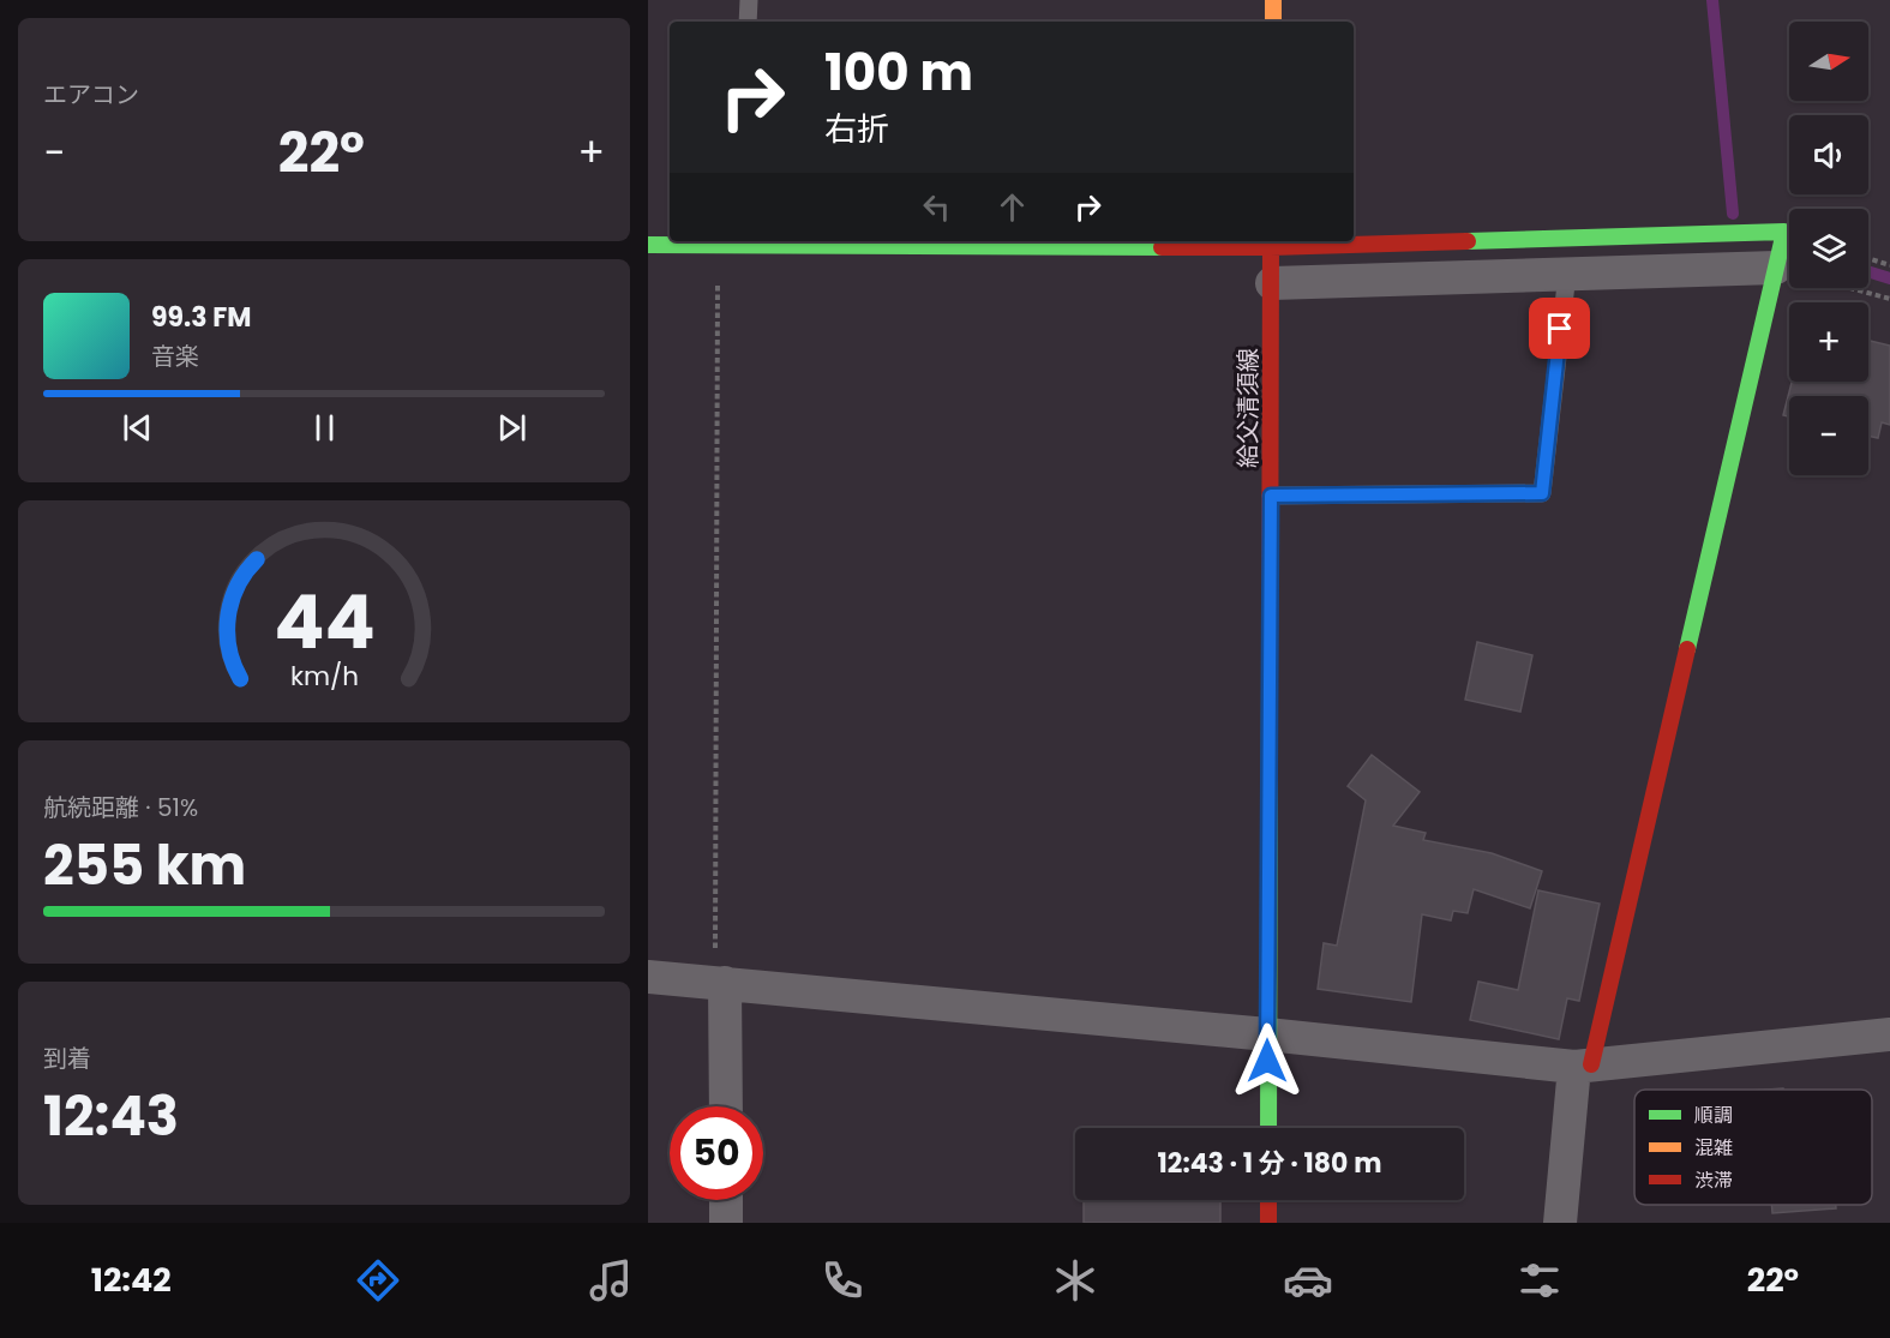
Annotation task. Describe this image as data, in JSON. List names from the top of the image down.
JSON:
{
  "streets": {
    "street": ["給父清須線"]
  },
  "legend": ["順調", "混雑", "渋滞"],
  "north": "right",
  "page": {
    "tile": [
      "エアコン",
      ["航続距離 · 51%", "255 km"],
      ["到着", "12:43"]
    ],
    "map_buttons": ["+", "−"],
    "turn": ["100 m", "右折"],
    "heat": ["−", "22°", "+"],
    "song": ["99.3 FM", "音楽"],
    "limit": "50",
    "trip": "12:43 · 1 分 · 180 m",
    "tabs": ["12:42", "22°"],
    "gauge": ["44", "km/h"]
  }
}
